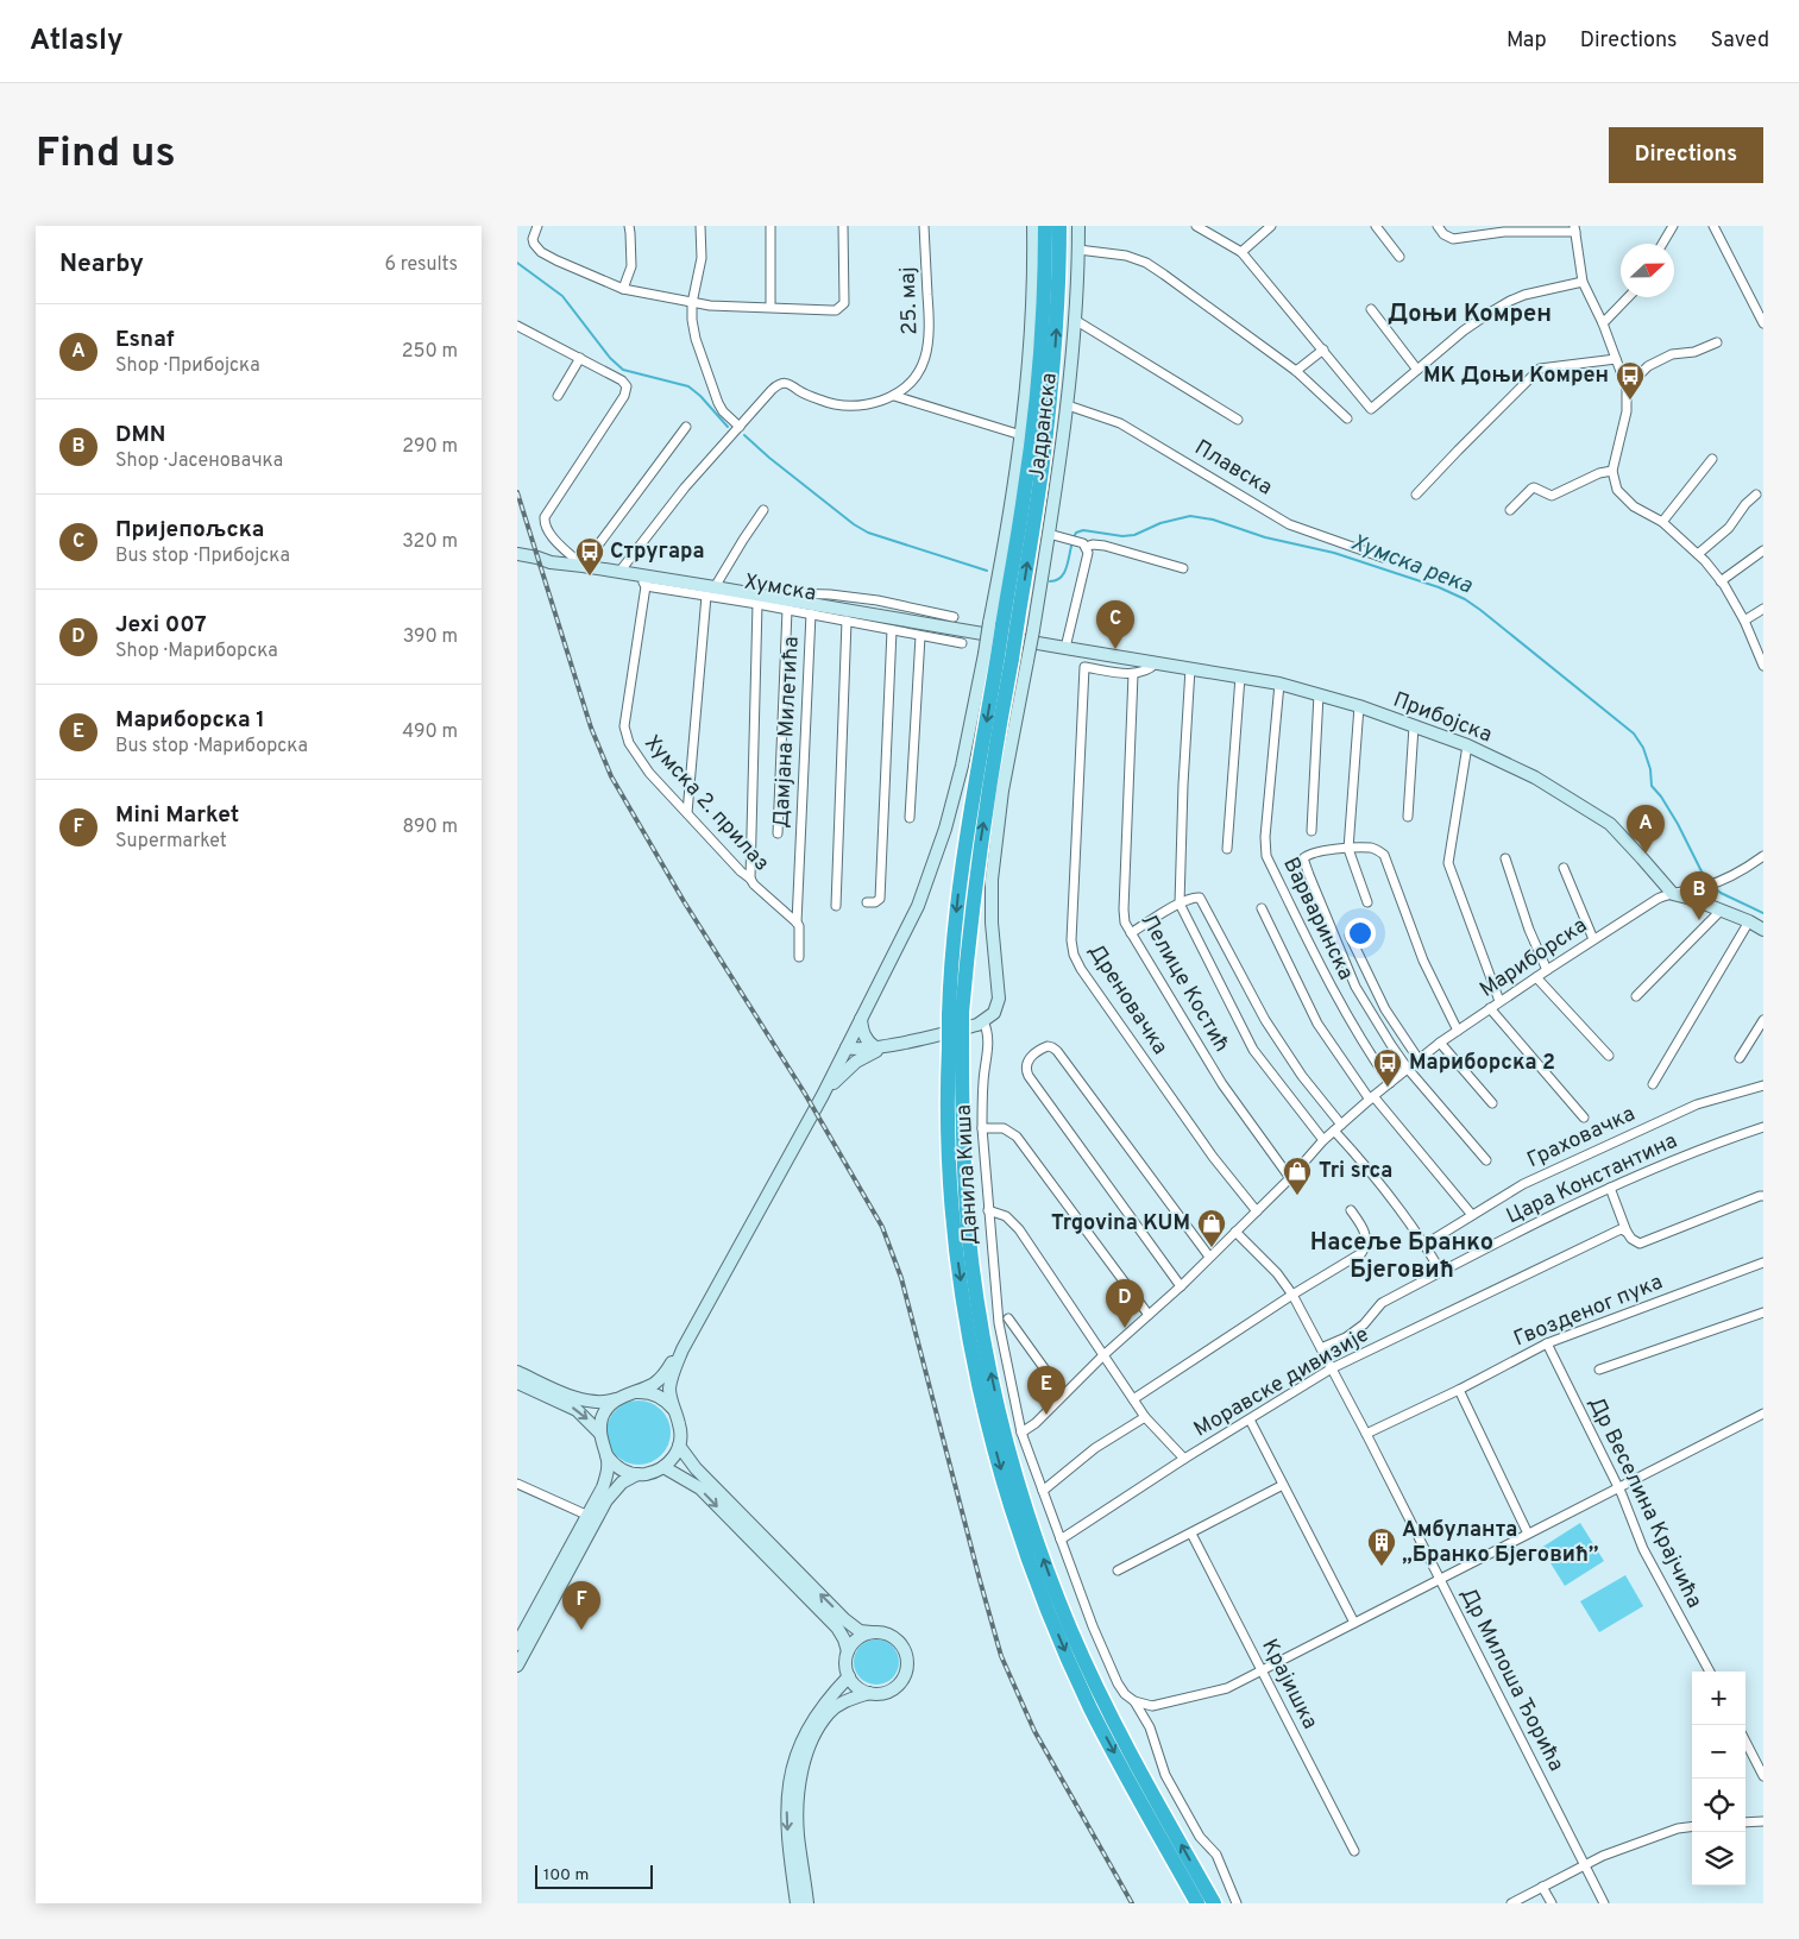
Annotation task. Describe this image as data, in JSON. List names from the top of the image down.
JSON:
{
  "streets": {
    "main road": ["Јадранска", "Хумска", "Прибојска"],
    "street": [
      "25. мај",
      "Плавска",
      "Дамјана Милетића",
      "Хумска 2. прилаз",
      "Варваринска",
      "Мариборска",
      "Лелице Костић",
      "Дреновачка",
      "Граховачка",
      "Данила Киша",
      "Цара Константина",
      "Гвозденог пука",
      "Моравске дивизије",
      "Др Веселина Крајчића",
      "Др Милоша Ђорића",
      "Крајишка"
    ]
  },
  "crossings": [
    ["Јадранска", "Плавска"],
    ["Хумска", "Прибојска"],
    ["Хумска", "Дамјана Милетића"],
    ["Хумска", "Хумска 2. прилаз"],
    ["Прибојска", "Варваринска"],
    ["Прибојска", "Мариборска"],
    ["Дамјана Милетића", "Хумска 2. прилаз"],
    ["Варваринска", "Мариборска"],
    ["Мариборска", "Лелице Костић"],
    ["Мариборска", "Дреновачка"],
    ["Мариборска", "Данила Киша"],
    ["Мариборска", "Др Милоша Ђорића"],
    ["Лелице Костић", "Дреновачка"],
    ["Данила Киша", "Моравске дивизије"],
    ["Цара Константина", "Др Милоша Ђорића"],
    ["Гвозденог пука", "Др Веселина Крајчића"],
    ["Гвозденог пука", "Др Милоша Ђорића"],
    ["Моравске дивизије", "Др Милоша Ђорића"]
  ],
  "districts": ["Доњи Комрен", "Насеље Бранко Бјеговић"],
  "water": ["Хумска река"],
  "places": {
    "bus stop": ["МК Доњи Комрен", "Стругара", "Мариборска 2"],
    "shop": ["Tri srca", "Trgovina KUM"],
    "building": ["Амбуланта „Бранко Бјеговић”"]
  },
  "scale_bar": "100 m",
  "north": "right",
  "page": {
    "header": "Atlasly",
    "nav": ["Map", "Directions", "Saved"],
    "buttons": "Directions",
    "title": "Find us",
    "heading": ["Nearby", "6 results"],
    "list": [
      {
        "mark": "A",
        "name": "Esnaf",
        "note": "Shop · Прибојска",
        "value": "250 m"
      },
      {
        "mark": "B",
        "name": "DMN",
        "note": "Shop · Јасеновачка",
        "value": "290 m"
      },
      {
        "mark": "C",
        "name": "Пријепољска",
        "note": "Bus stop · Прибојска",
        "value": "320 m"
      },
      {
        "mark": "D",
        "name": "Jexi 007",
        "note": "Shop · Мариборска",
        "value": "390 m"
      },
      {
        "mark": "E",
        "name": "Мариборска 1",
        "note": "Bus stop · Мариборска",
        "value": "490 m"
      },
      {
        "mark": "F",
        "name": "Mini Market",
        "note": "Supermarket",
        "value": "890 m"
      }
    ],
    "pins": [
      "C",
      "A",
      "B",
      "D",
      "E",
      "F"
    ],
    "map_buttons": ["+", "−"],
    "scale": "100 m"
  }
}
